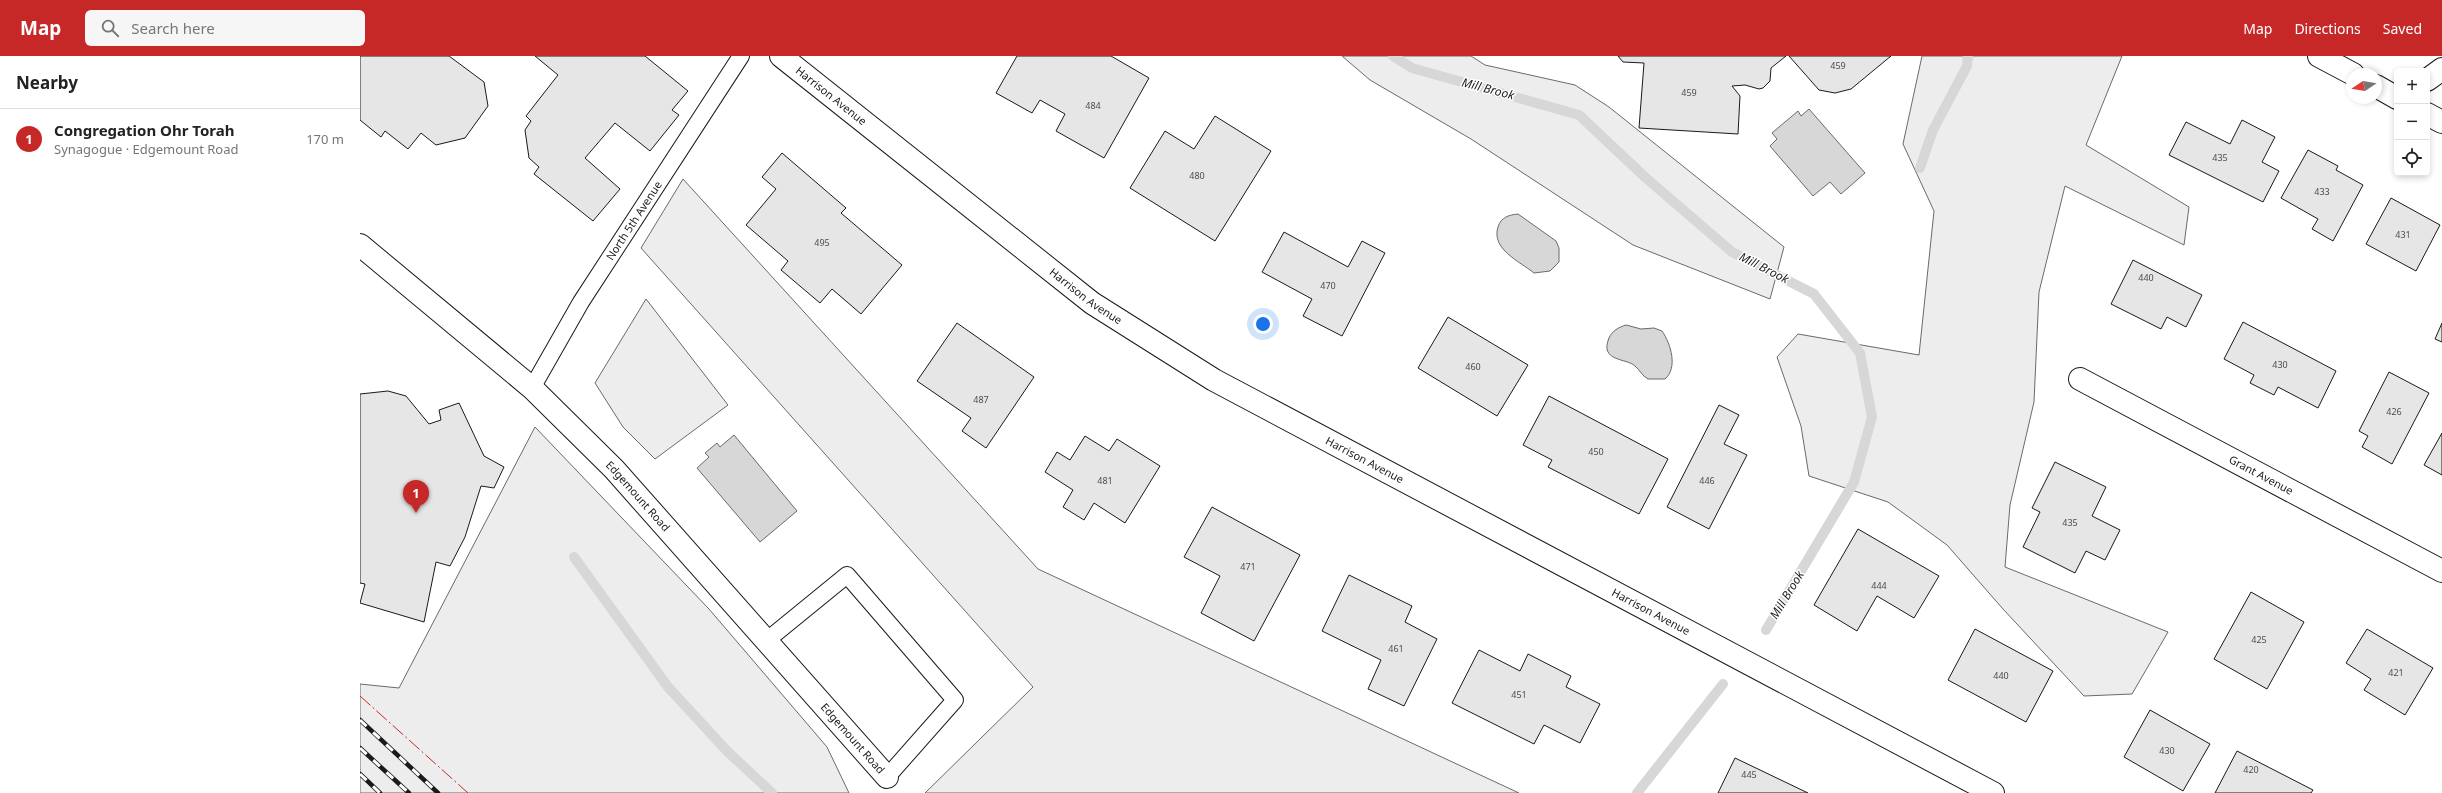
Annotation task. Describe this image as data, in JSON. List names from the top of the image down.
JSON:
{
  "streets": {
    "street": ["Harrison Avenue", "Grant Avenue", "Edgemount Road"],
    "lane": ["North 5th Avenue"]
  },
  "crossings": [
    ["North 5th Avenue", "Edgemount Road"]
  ],
  "water": ["Mill Brook"],
  "house_numbers": [
    "459",
    "459",
    "484",
    "435",
    "480",
    "433",
    "431",
    "495",
    "440",
    "470",
    "430",
    "460",
    "487",
    "426",
    "450",
    "481",
    "446",
    "435",
    "471",
    "444",
    "425",
    "461",
    "421",
    "440",
    "451",
    "430",
    "420",
    "445"
  ],
  "north": "left",
  "page": {
    "header": "Map",
    "search": "Search here",
    "nav": ["Map", "Directions", "Saved"],
    "heading": "Nearby",
    "map_buttons": ["+", "−"],
    "list": [
      {
        "mark": "1",
        "name": "Congregation Ohr Torah",
        "note": "Synagogue · Edgemount Road",
        "value": "170 m"
      }
    ],
    "pins": "1"
  }
}
